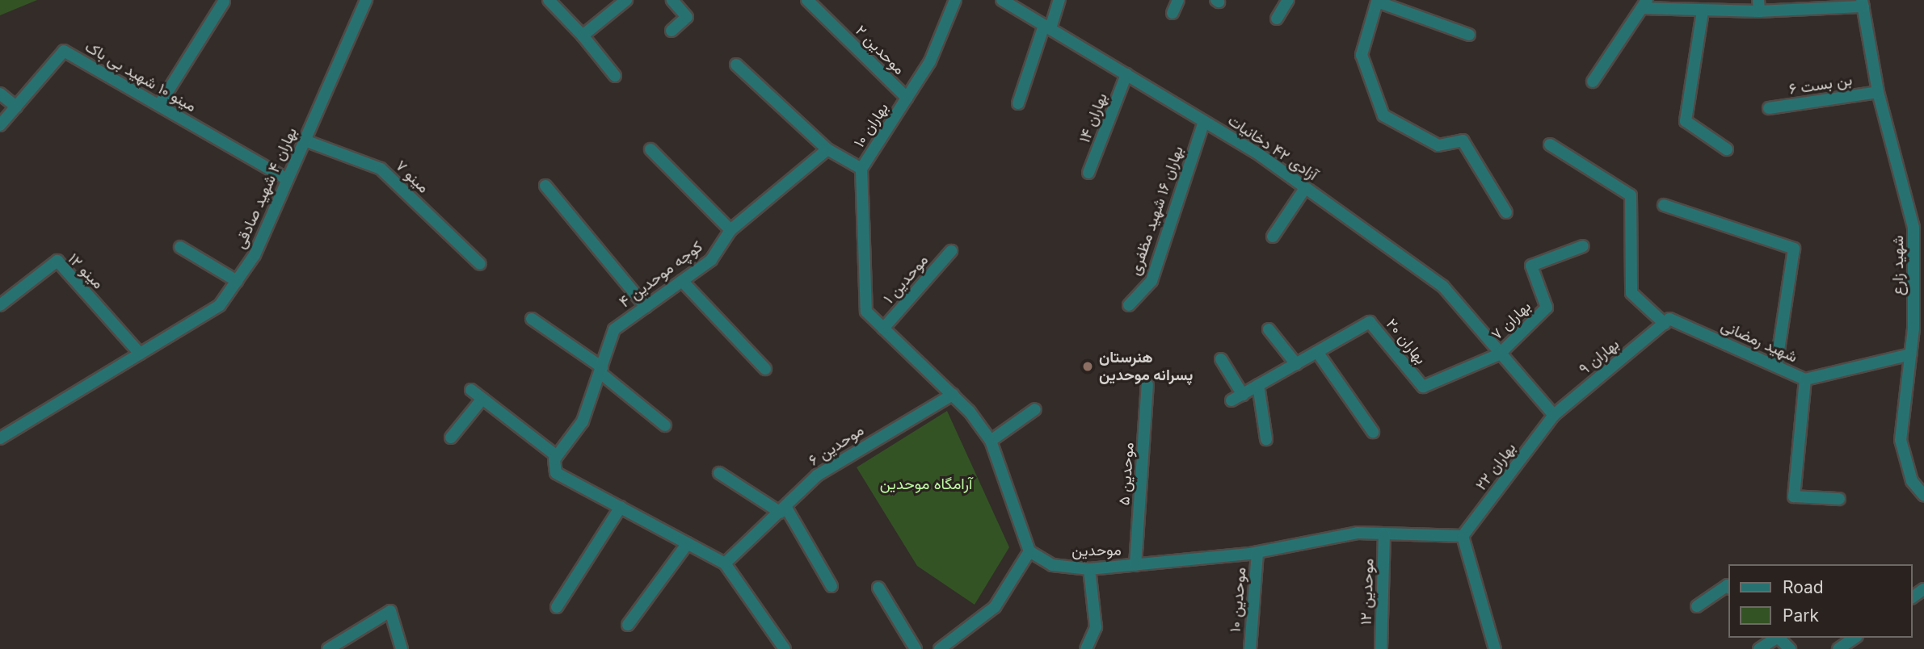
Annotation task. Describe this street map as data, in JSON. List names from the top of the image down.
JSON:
{
  "streets": {
    "street": [
      "موحدین ۲",
      "مینو ۱۰ شهید بی باک",
      "بن بست ۶",
      "بهاران ۱۴",
      "بهاران ۱۰",
      "آزادی ۴۲ دخانیات",
      "مینو ۷",
      "بهاران ۴ شهید صادقی",
      "بهاران ۱۶ شهید مظفری",
      "شهید زارع",
      "مینو ۱۲",
      "کوچه موحدین ۴",
      "موحدین ۱",
      "بهاران ۷",
      "بهاران ۲۰",
      "شهید رمضانی",
      "بهاران ۹",
      "موحدین ۶",
      "بهاران ۲۲",
      "موحدین ۵",
      "موحدین",
      "موحدین ۱۲",
      "موحدین ۱۰"
    ]
  },
  "crossings": [
    ["موحدین ۲", "بهاران ۱۰"],
    ["مینو ۱۰ شهید بی باک", "بهاران ۴ شهید صادقی"],
    ["بن بست ۶", "شهید زارع"],
    ["بهاران ۱۴", "آزادی ۴۲ دخانیات"],
    ["بهاران ۱۰", "موحدین ۱"],
    ["آزادی ۴۲ دخانیات", "بهاران ۱۶ شهید مظفری"],
    ["آزادی ۴۲ دخانیات", "بهاران ۷"],
    ["آزادی ۴۲ دخانیات", "بهاران ۲۰"],
    ["آزادی ۴۲ دخانیات", "بهاران ۹"],
    ["آزادی ۴۲ دخانیات", "بهاران ۲۲"],
    ["مینو ۷", "بهاران ۴ شهید صادقی"],
    ["بهاران ۴ شهید صادقی", "مینو ۱۲"],
    ["شهید زارع", "شهید رمضانی"],
    ["بهاران ۷", "بهاران ۲۰"],
    ["شهید رمضانی", "بهاران ۹"],
    ["بهاران ۹", "بهاران ۲۲"],
    ["بهاران ۲۲", "موحدین"],
    ["موحدین ۵", "موحدین"],
    ["موحدین", "موحدین ۱۲"],
    ["موحدین", "موحدین ۱۰"]
  ],
  "parks": ["آرامگاه موحدین"],
  "places": ["هنرستان پسرانه موحدین"],
  "legend": ["Road", "Park"]
}
